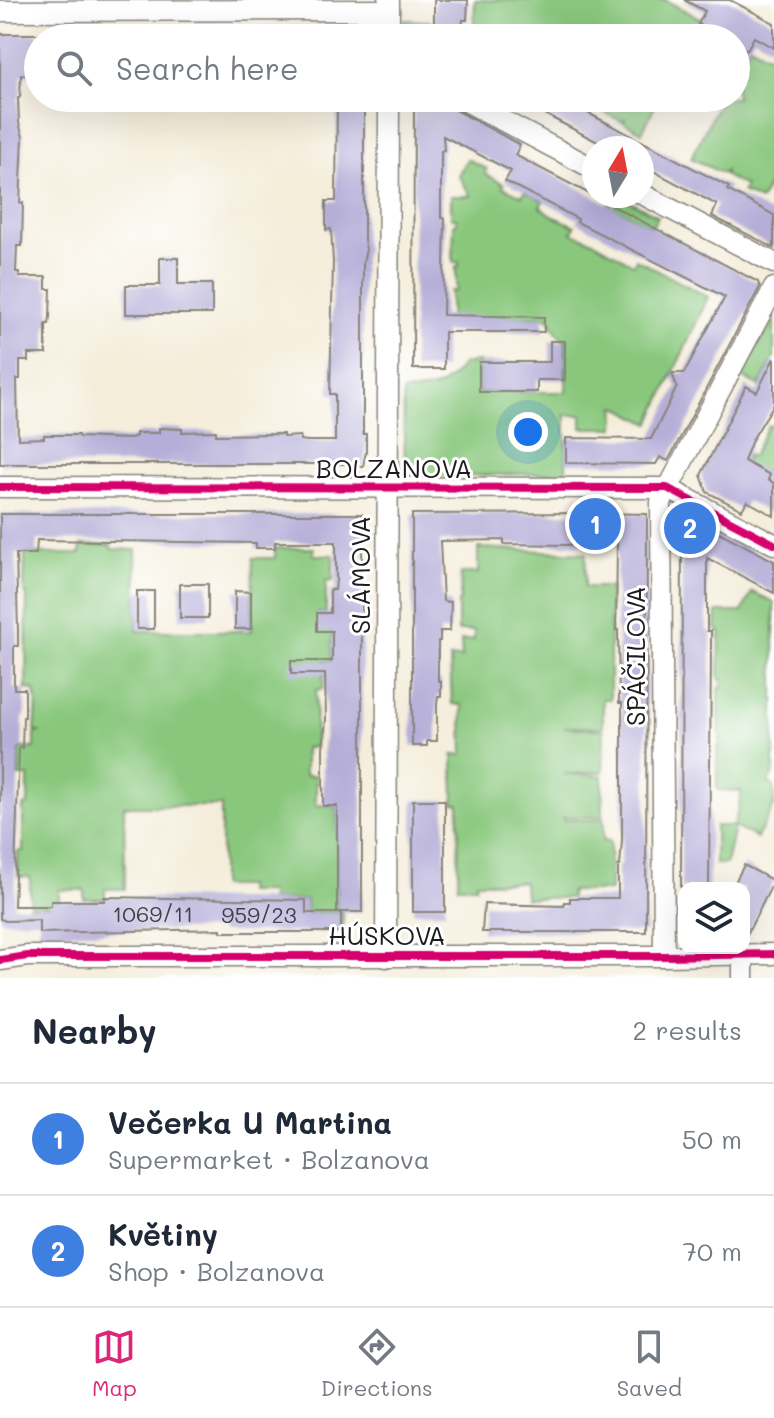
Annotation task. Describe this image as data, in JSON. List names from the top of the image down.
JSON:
{
  "streets": {
    "street": [
      "BOLZANOVA",
      "SLÁMOVA",
      "SPÁČILOVA",
      "HÚSKOVA"
    ]
  },
  "crossings": [
    ["BOLZANOVA", "SLÁMOVA"],
    ["BOLZANOVA", "SPÁČILOVA"],
    ["SLÁMOVA", "HÚSKOVA"],
    ["SPÁČILOVA", "HÚSKOVA"]
  ],
  "house_numbers": ["1069/11", "959/23"],
  "north": "top",
  "page": {
    "search": "Search here",
    "pins": ["1", "2"],
    "heading": ["Nearby", "2 results"],
    "list": [
      {
        "mark": "1",
        "name": "Večerka U Martina",
        "note": "Supermarket · Bolzanova",
        "value": "50 m"
      },
      {
        "mark": "2",
        "name": "Květiny",
        "note": "Shop · Bolzanova",
        "value": "70 m"
      }
    ],
    "nav": ["Map", "Directions", "Saved"]
  }
}
